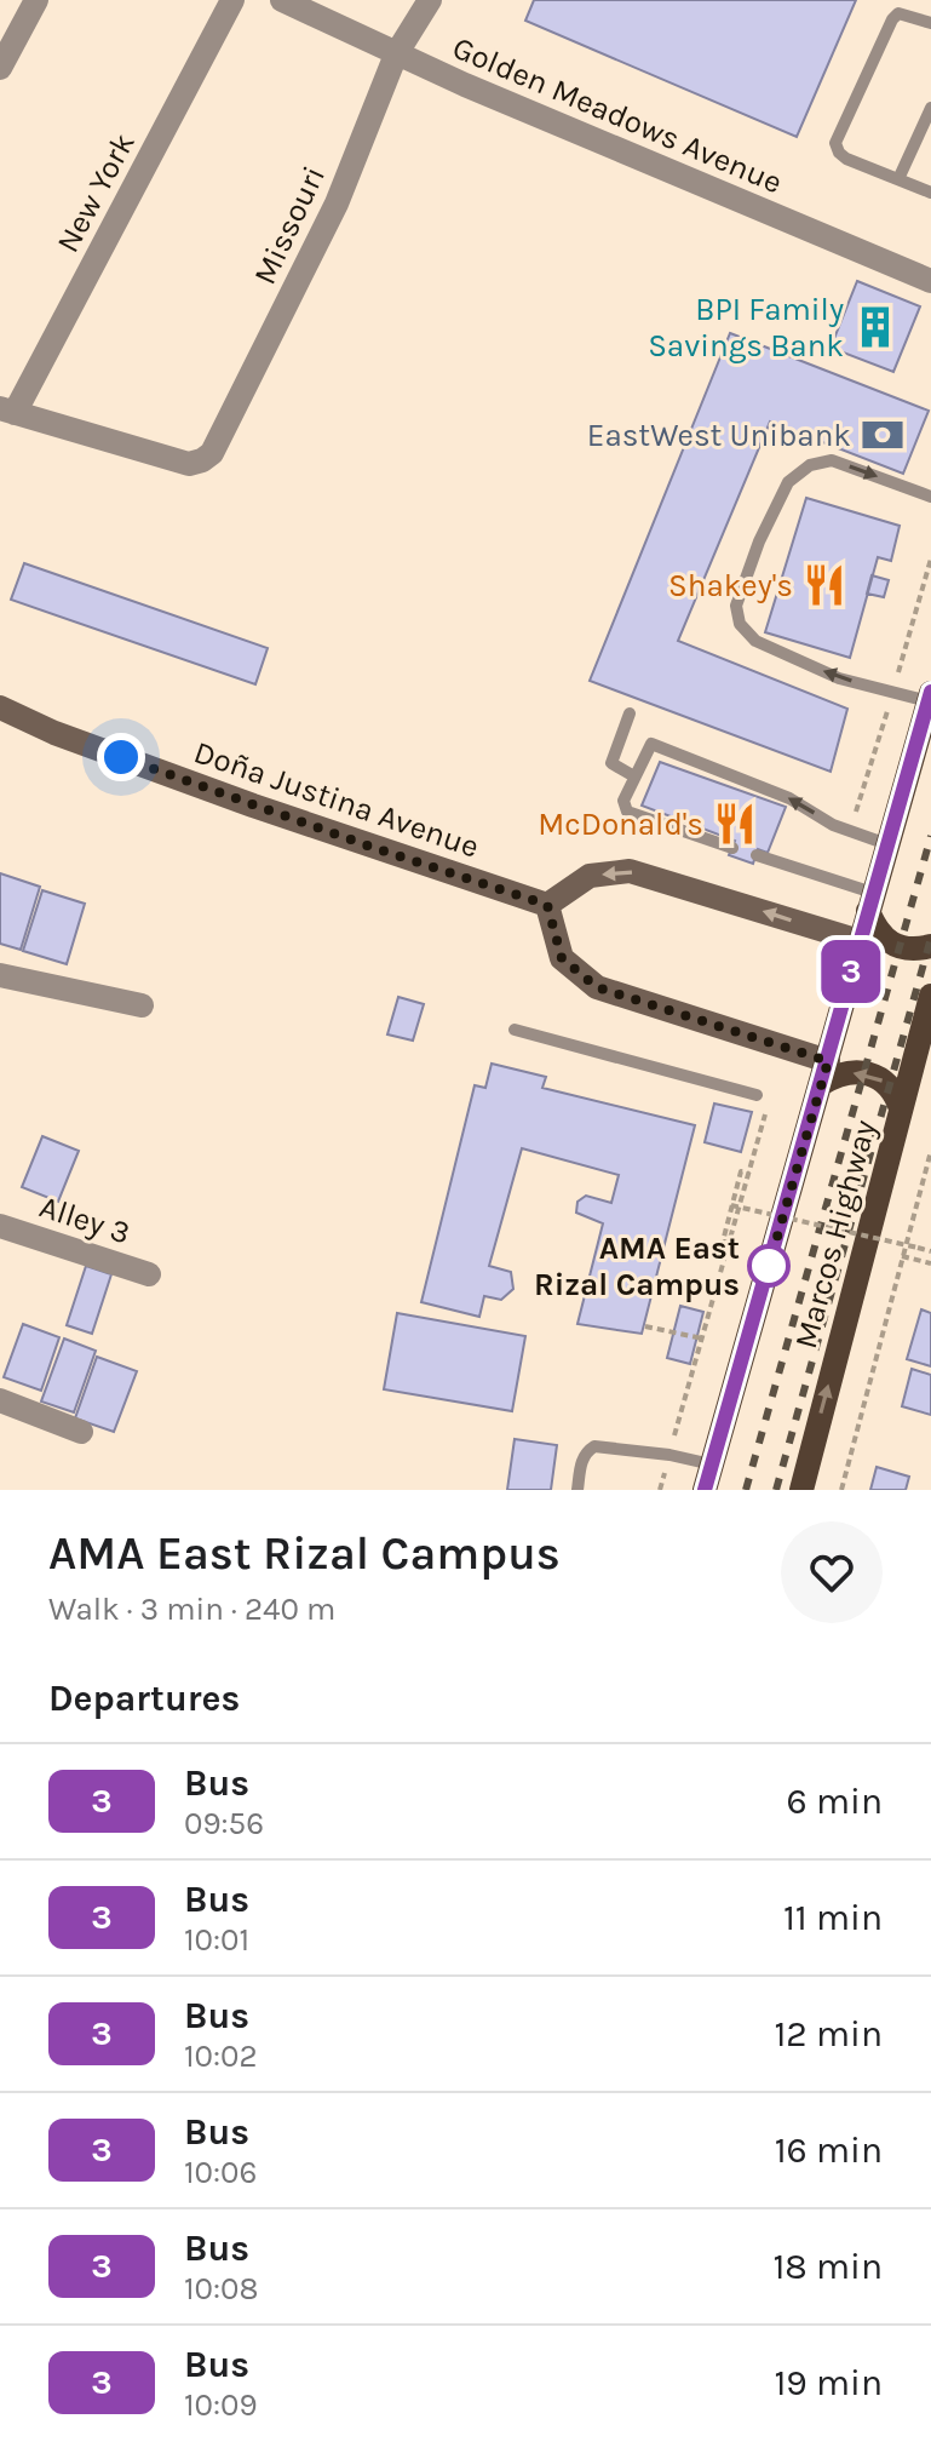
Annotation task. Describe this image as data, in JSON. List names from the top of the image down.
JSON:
{
  "streets": {
    "main road": ["Marcos Highway"],
    "street": [
      "Golden Meadows Avenue",
      "New York",
      "Missouri",
      "Doña Justina Avenue",
      "Alley 3"
    ]
  },
  "crossings": [
    ["Golden Meadows Avenue", "Missouri"],
    ["New York", "Missouri"]
  ],
  "places": {
    "building": ["BPI Family Savings Bank"],
    "bank": ["EastWest Unibank"],
    "restaurant": ["Shakey's", "McDonald's"],
    "other": ["AMA East Rizal Campus"]
  },
  "lines": ["bus line 3"],
  "page": {
    "on_map": "3",
    "heading": [
      ["AMA East Rizal Campus", "Walk · 3 min · 240 m"],
      "Departures"
    ],
    "list": [
      {
        "mark": "3",
        "name": "Bus",
        "note": "09:56",
        "value": "6 min"
      },
      {
        "mark": "3",
        "name": "Bus",
        "note": "10:01",
        "value": "11 min"
      },
      {
        "mark": "3",
        "name": "Bus",
        "note": "10:02",
        "value": "12 min"
      },
      {
        "mark": "3",
        "name": "Bus",
        "note": "10:06",
        "value": "16 min"
      },
      {
        "mark": "3",
        "name": "Bus",
        "note": "10:08",
        "value": "18 min"
      },
      {
        "mark": "3",
        "name": "Bus",
        "note": "10:09",
        "value": "19 min"
      }
    ]
  }
}
